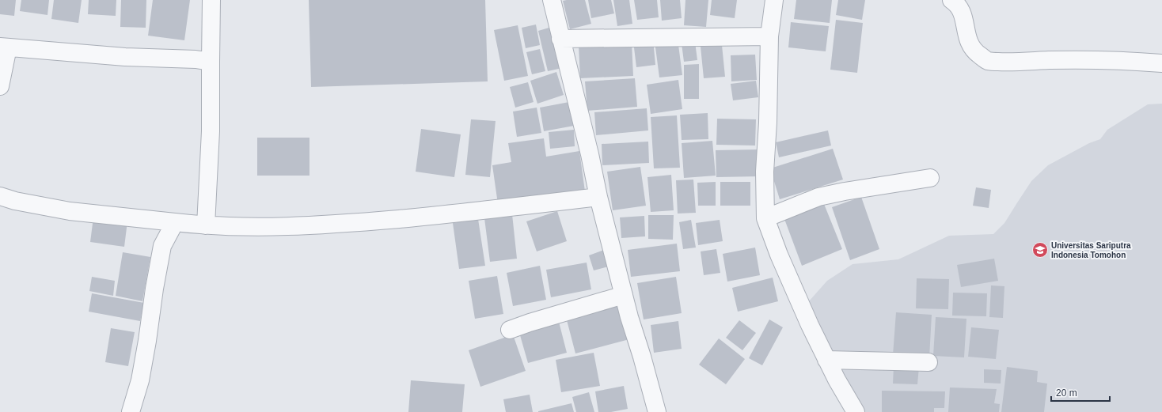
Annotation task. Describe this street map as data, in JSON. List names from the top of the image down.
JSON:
{
  "places": {
    "school or university": ["Universitas Sariputra Indonesia Tomohon"]
  },
  "scale_bar": "20 m"
}
